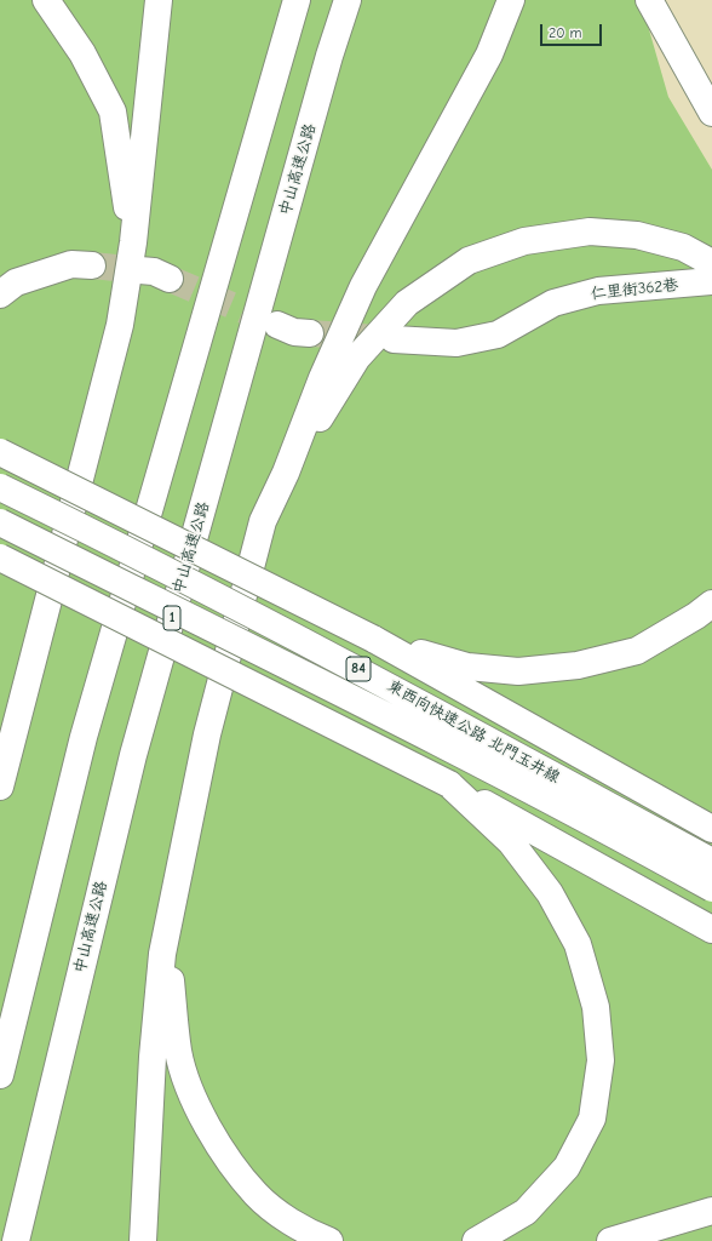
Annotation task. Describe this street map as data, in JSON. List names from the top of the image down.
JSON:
{
  "streets": {
    "main road": [
      "中山高速公路",
      "仁里街362巷",
      "1",
      "84",
      "東西向快速公路 北門玉井線"
    ]
  },
  "scale_bar": "20 m"
}
